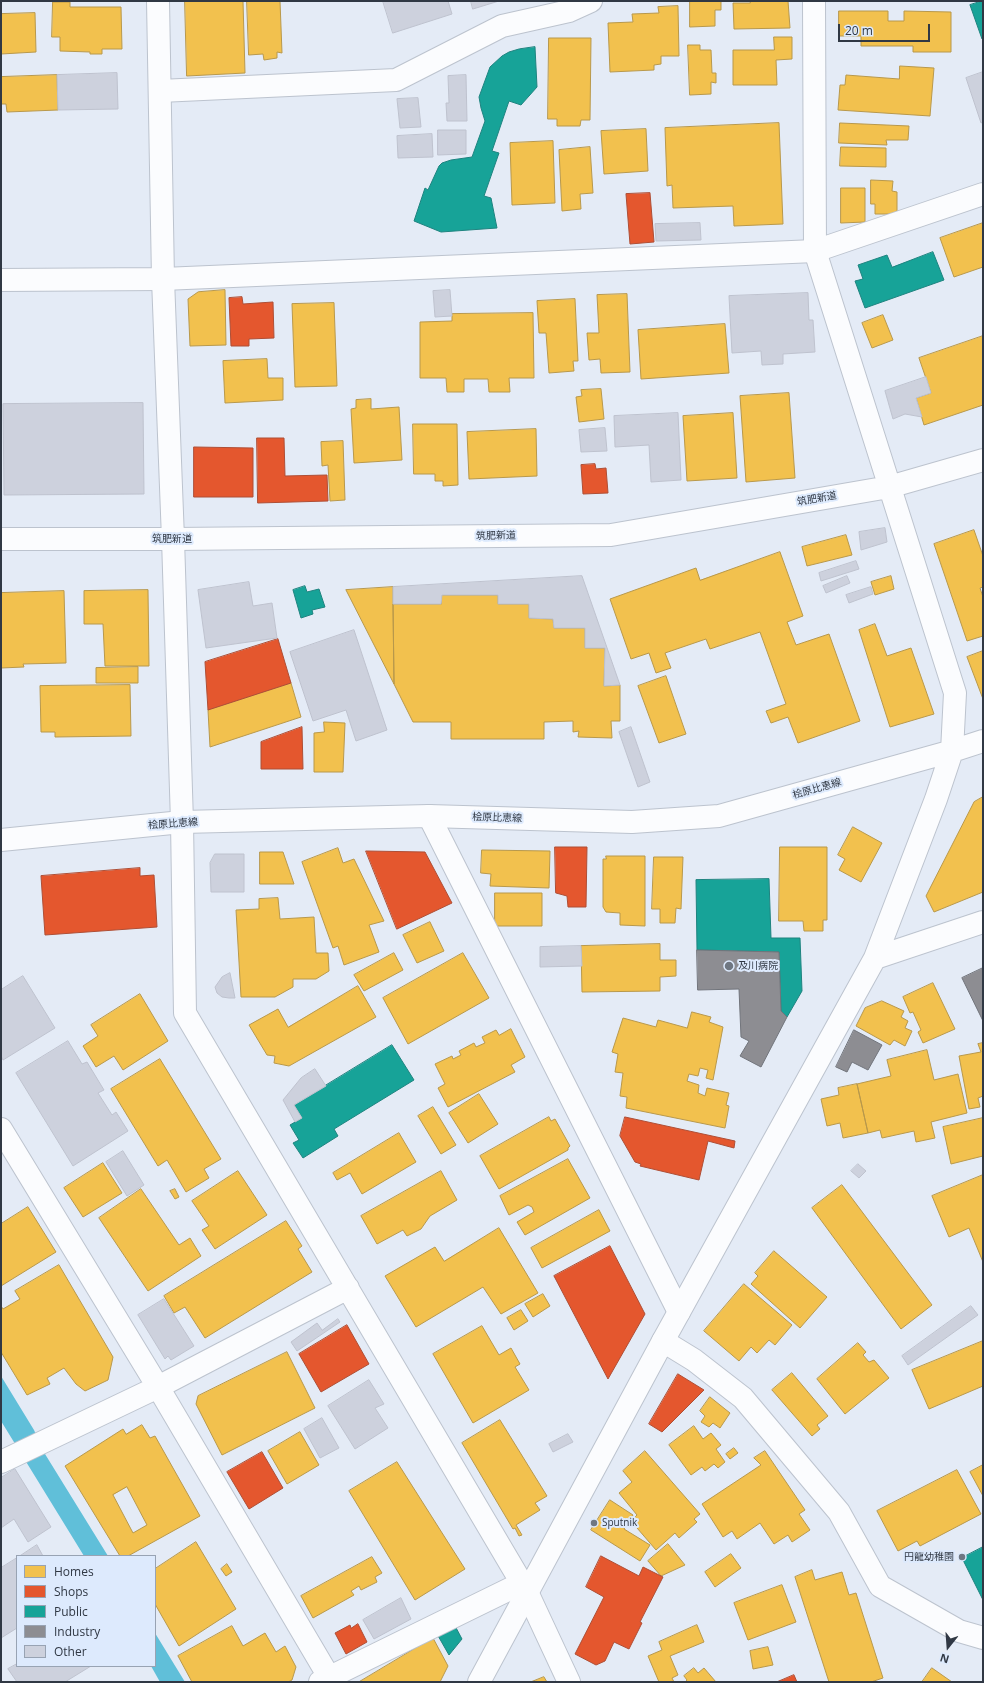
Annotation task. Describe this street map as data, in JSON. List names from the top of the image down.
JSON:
{
  "streets": {
    "street": ["筑肥新道", "桧原比恵線"]
  },
  "places": ["及川病院", "Sputnik", "円龍幼稚園"],
  "legend": [
    "Homes",
    "Shops",
    "Public",
    "Industry",
    "Other"
  ],
  "scale_bar": "20 m",
  "north": "bottom"
}
